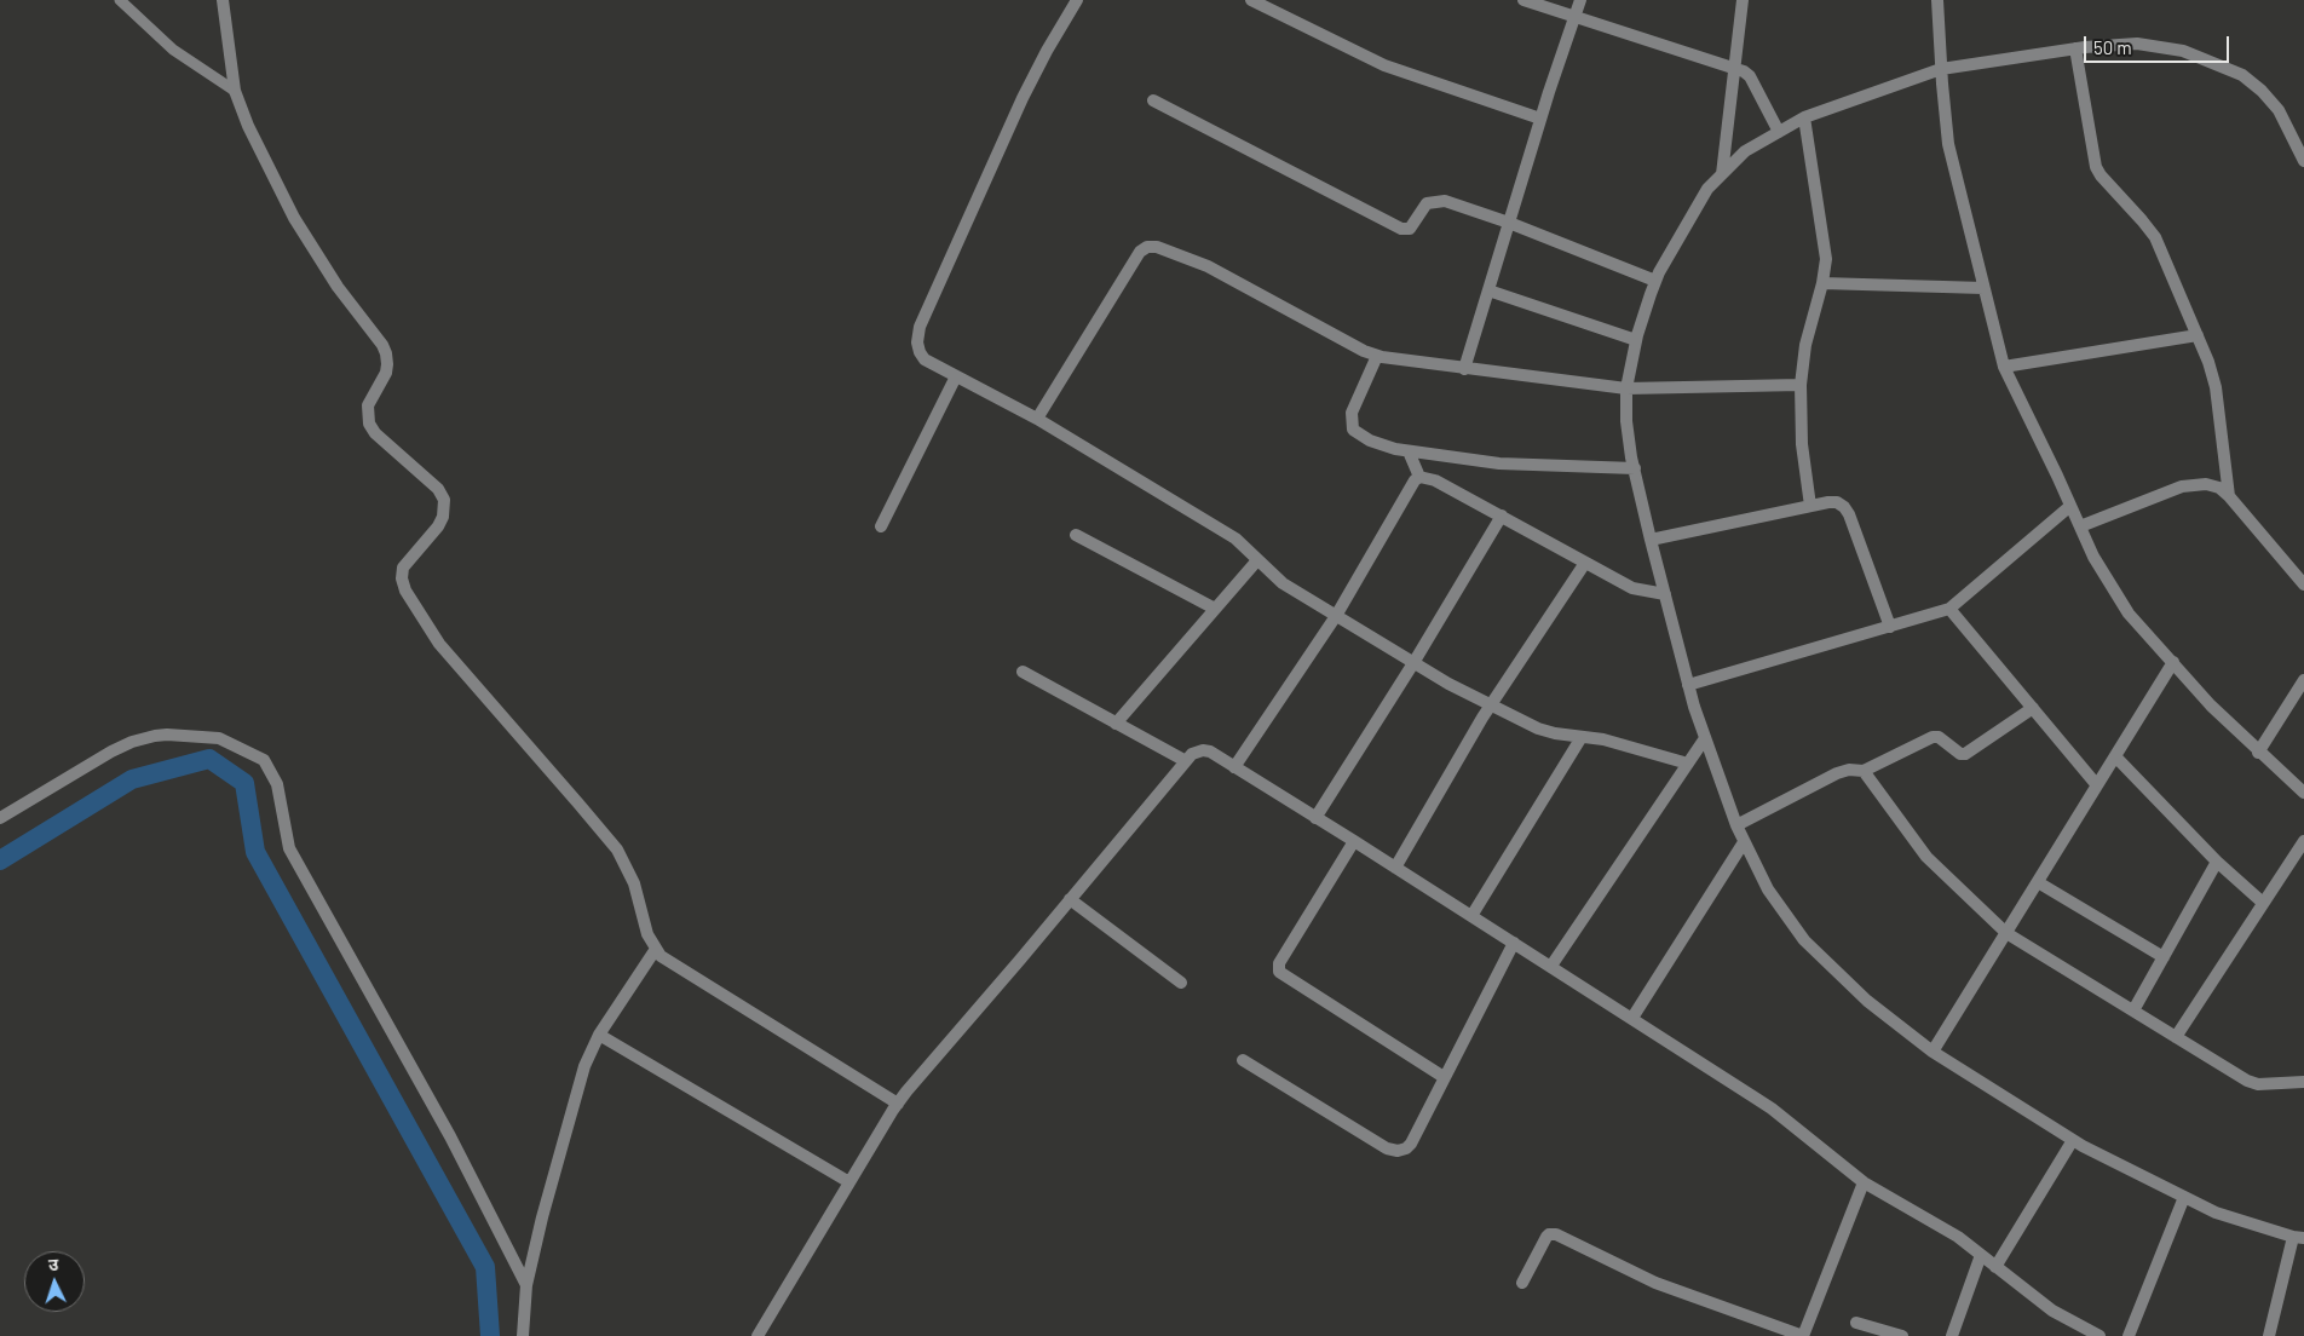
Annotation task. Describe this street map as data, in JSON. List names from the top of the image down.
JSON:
{
  "scale_bar": "50 m",
  "north": "top"
}
